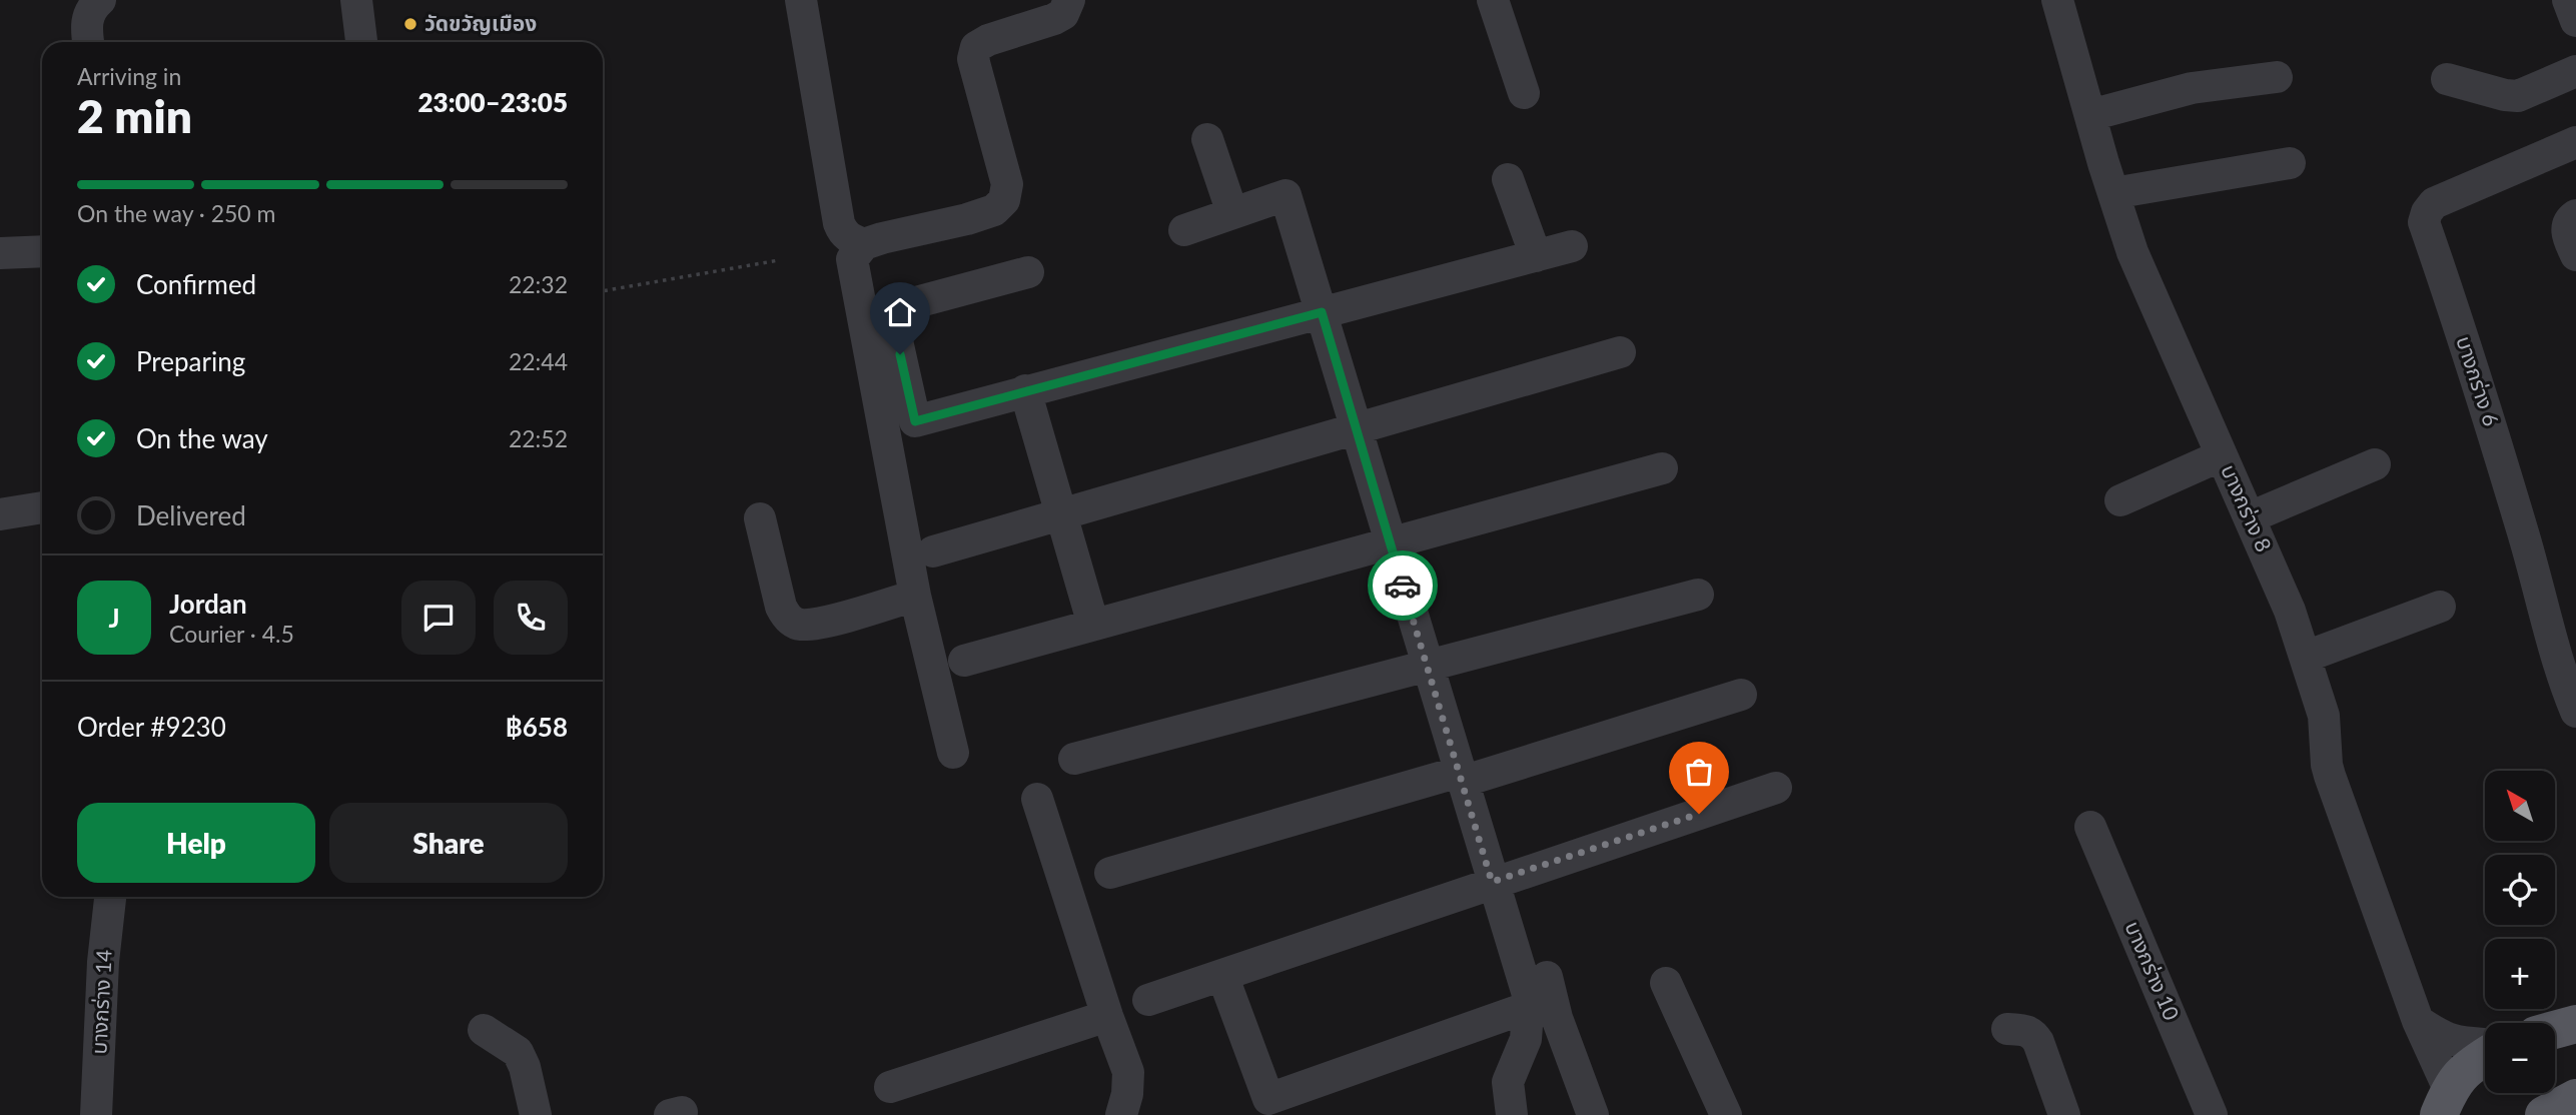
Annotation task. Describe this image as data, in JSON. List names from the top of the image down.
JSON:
{
  "streets": {
    "street": [
      "บางกร่าง 6",
      "บางกร่าง 8",
      "บางกร่าง 10",
      "บางกร่าง 14"
    ]
  },
  "places": ["วัดขวัญเมือง"],
  "north": "top left",
  "page": {
    "heading": ["2 min", "Arriving in", "23:00–23:05"],
    "panel": [
      "Jordan",
      "Courier · 4.5",
      "Order #9230",
      "฿658"
    ],
    "bar": "On the way · 250 m",
    "list": [
      ["Confirmed", "22:32"],
      ["Preparing", "22:44"],
      ["On the way", "22:52"],
      "Delivered"
    ],
    "round": "J",
    "map_buttons": ["+", "−"],
    "buttons": ["Help", "Share"]
  }
}
